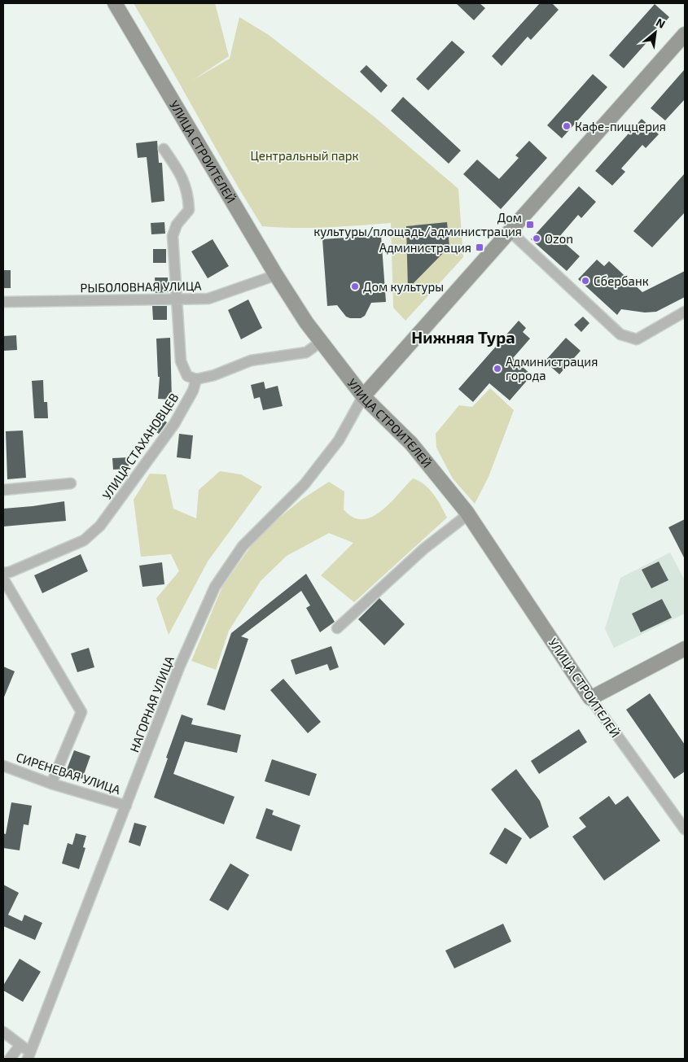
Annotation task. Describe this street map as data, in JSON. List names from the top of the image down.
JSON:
{
  "streets": {
    "main road": ["УЛИЦА СТРОИТЕЛЕЙ"],
    "street": [
      "РЫБОЛОВНАЯ УЛИЦА",
      "УЛИЦА СТАХАНОВЦЕВ",
      "НАГОРНАЯ УЛИЦА",
      "СИРЕНЕВАЯ УЛИЦА"
    ]
  },
  "crossings": [
    ["УЛИЦА СТРОИТЕЛЕЙ", "РЫБОЛОВНАЯ УЛИЦА"],
    ["УЛИЦА СТРОИТЕЛЕЙ", "НАГОРНАЯ УЛИЦА"],
    ["НАГОРНАЯ УЛИЦА", "СИРЕНЕВАЯ УЛИЦА"]
  ],
  "districts": ["Нижняя Тура"],
  "parks": ["Центральный парк"],
  "places": {
    "other": [
      "Кафе-пиццерия",
      "Ozon",
      "Сбербанк",
      "Дом культуры",
      "Администрация города"
    ],
    "transit": ["Дом культуры/площадь/администрация", "Администрация"]
  },
  "north": "top right"
}
